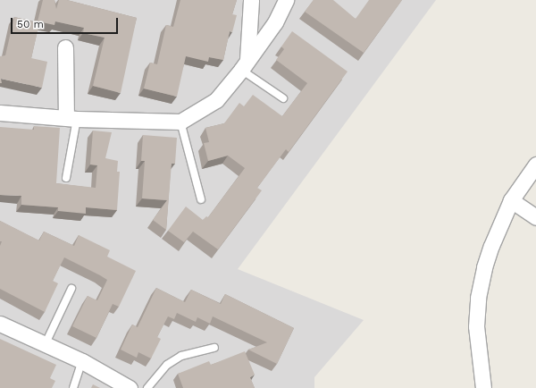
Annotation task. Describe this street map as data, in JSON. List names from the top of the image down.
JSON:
{
  "scale_bar": "50 m"
}
